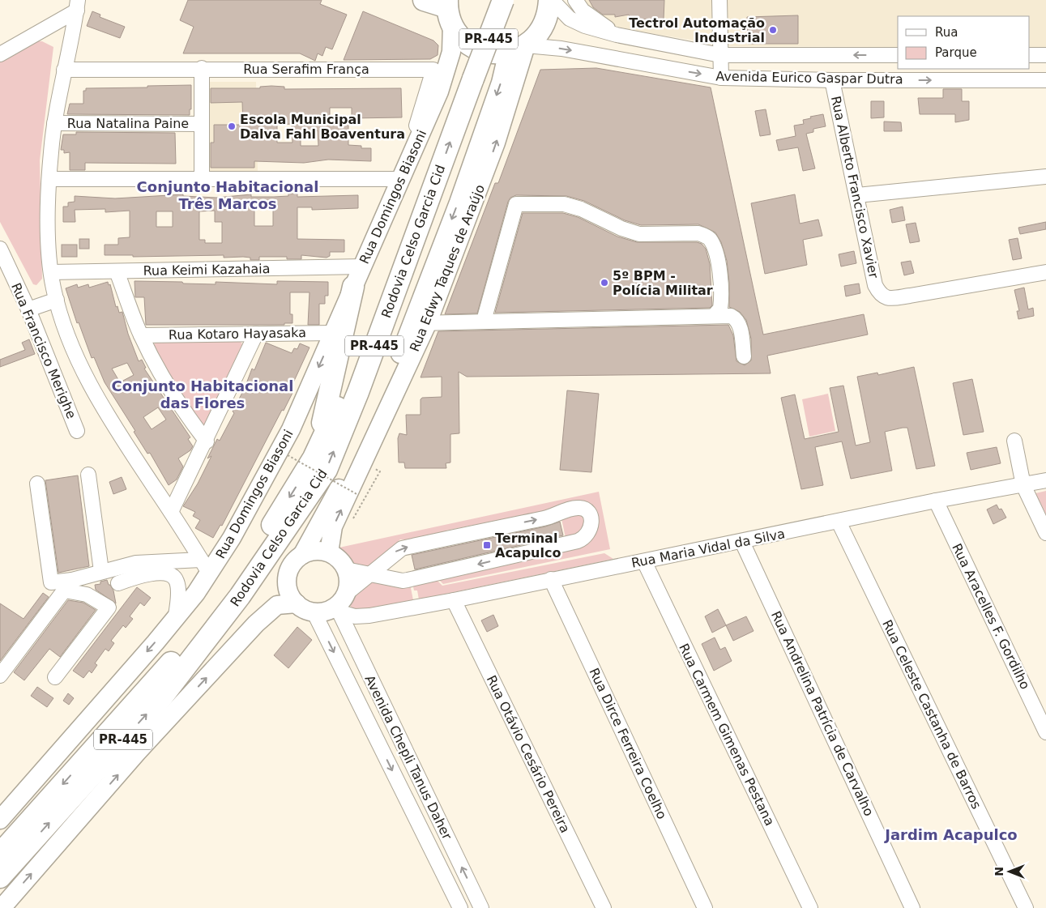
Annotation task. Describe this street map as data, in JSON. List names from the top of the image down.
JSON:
{
  "streets": {
    "highway": ["PR-445", "Rodovia Celso Garcia Cid"],
    "main road": ["Rua Domingos Biasoni", "Rua Edwy Taques de Araújo"],
    "street": [
      "Rua Serafim França",
      "Avenida Eurico Gaspar Dutra",
      "Rua Natalina Paine",
      "Rua Alberto Francisco Xavier",
      "Rua Keimi Kazahaia",
      "Rua Kotaro Hayasaka",
      "Rua Francisco Merighe",
      "Rua Maria Vidal da Silva",
      "Rua Aracelles F. Gordilho",
      "Rua Andrelina Patrícia de Carvalho",
      "Rua Celeste Castanha de Barros",
      "Rua Carmem Gimenas Pestana",
      "Rua Dirce Ferreira Coelho",
      "Rua Otávio Cesário Pereira",
      "Avenida Chepli Tanus Daher"
    ]
  },
  "crossings": [
    ["Rua Serafim França", "Rua Domingos Biasoni"],
    ["Avenida Eurico Gaspar Dutra", "Rua Alberto Francisco Xavier"],
    ["Avenida Eurico Gaspar Dutra", "Rua Edwy Taques de Araújo"],
    ["Rua Domingos Biasoni", "Rua Keimi Kazahaia"],
    ["Rua Domingos Biasoni", "Rua Kotaro Hayasaka"],
    ["Rua Edwy Taques de Araújo", "Rua Maria Vidal da Silva"],
    ["Rua Edwy Taques de Araújo", "Avenida Chepli Tanus Daher"],
    ["Rua Maria Vidal da Silva", "Rua Aracelles F. Gordilho"],
    ["Rua Maria Vidal da Silva", "Rua Andrelina Patrícia de Carvalho"],
    ["Rua Maria Vidal da Silva", "Rua Celeste Castanha de Barros"],
    ["Rua Maria Vidal da Silva", "Rua Carmem Gimenas Pestana"],
    ["Rua Maria Vidal da Silva", "Rua Dirce Ferreira Coelho"],
    ["Rua Maria Vidal da Silva", "Rua Otávio Cesário Pereira"],
    ["Rua Maria Vidal da Silva", "Avenida Chepli Tanus Daher"]
  ],
  "districts": ["Conjunto Habitacional Três Marcos", "Conjunto Habitacional das Flores", "Jardim Acapulco"],
  "places": {
    "other": ["Tectrol Automação Industrial", "Escola Municipal Dalva Fahl Boaventura", "5º BPM - Polícia Militar"],
    "transit": ["Terminal Acapulco"]
  },
  "legend": ["Rua", "Parque"],
  "north": "left"
}
